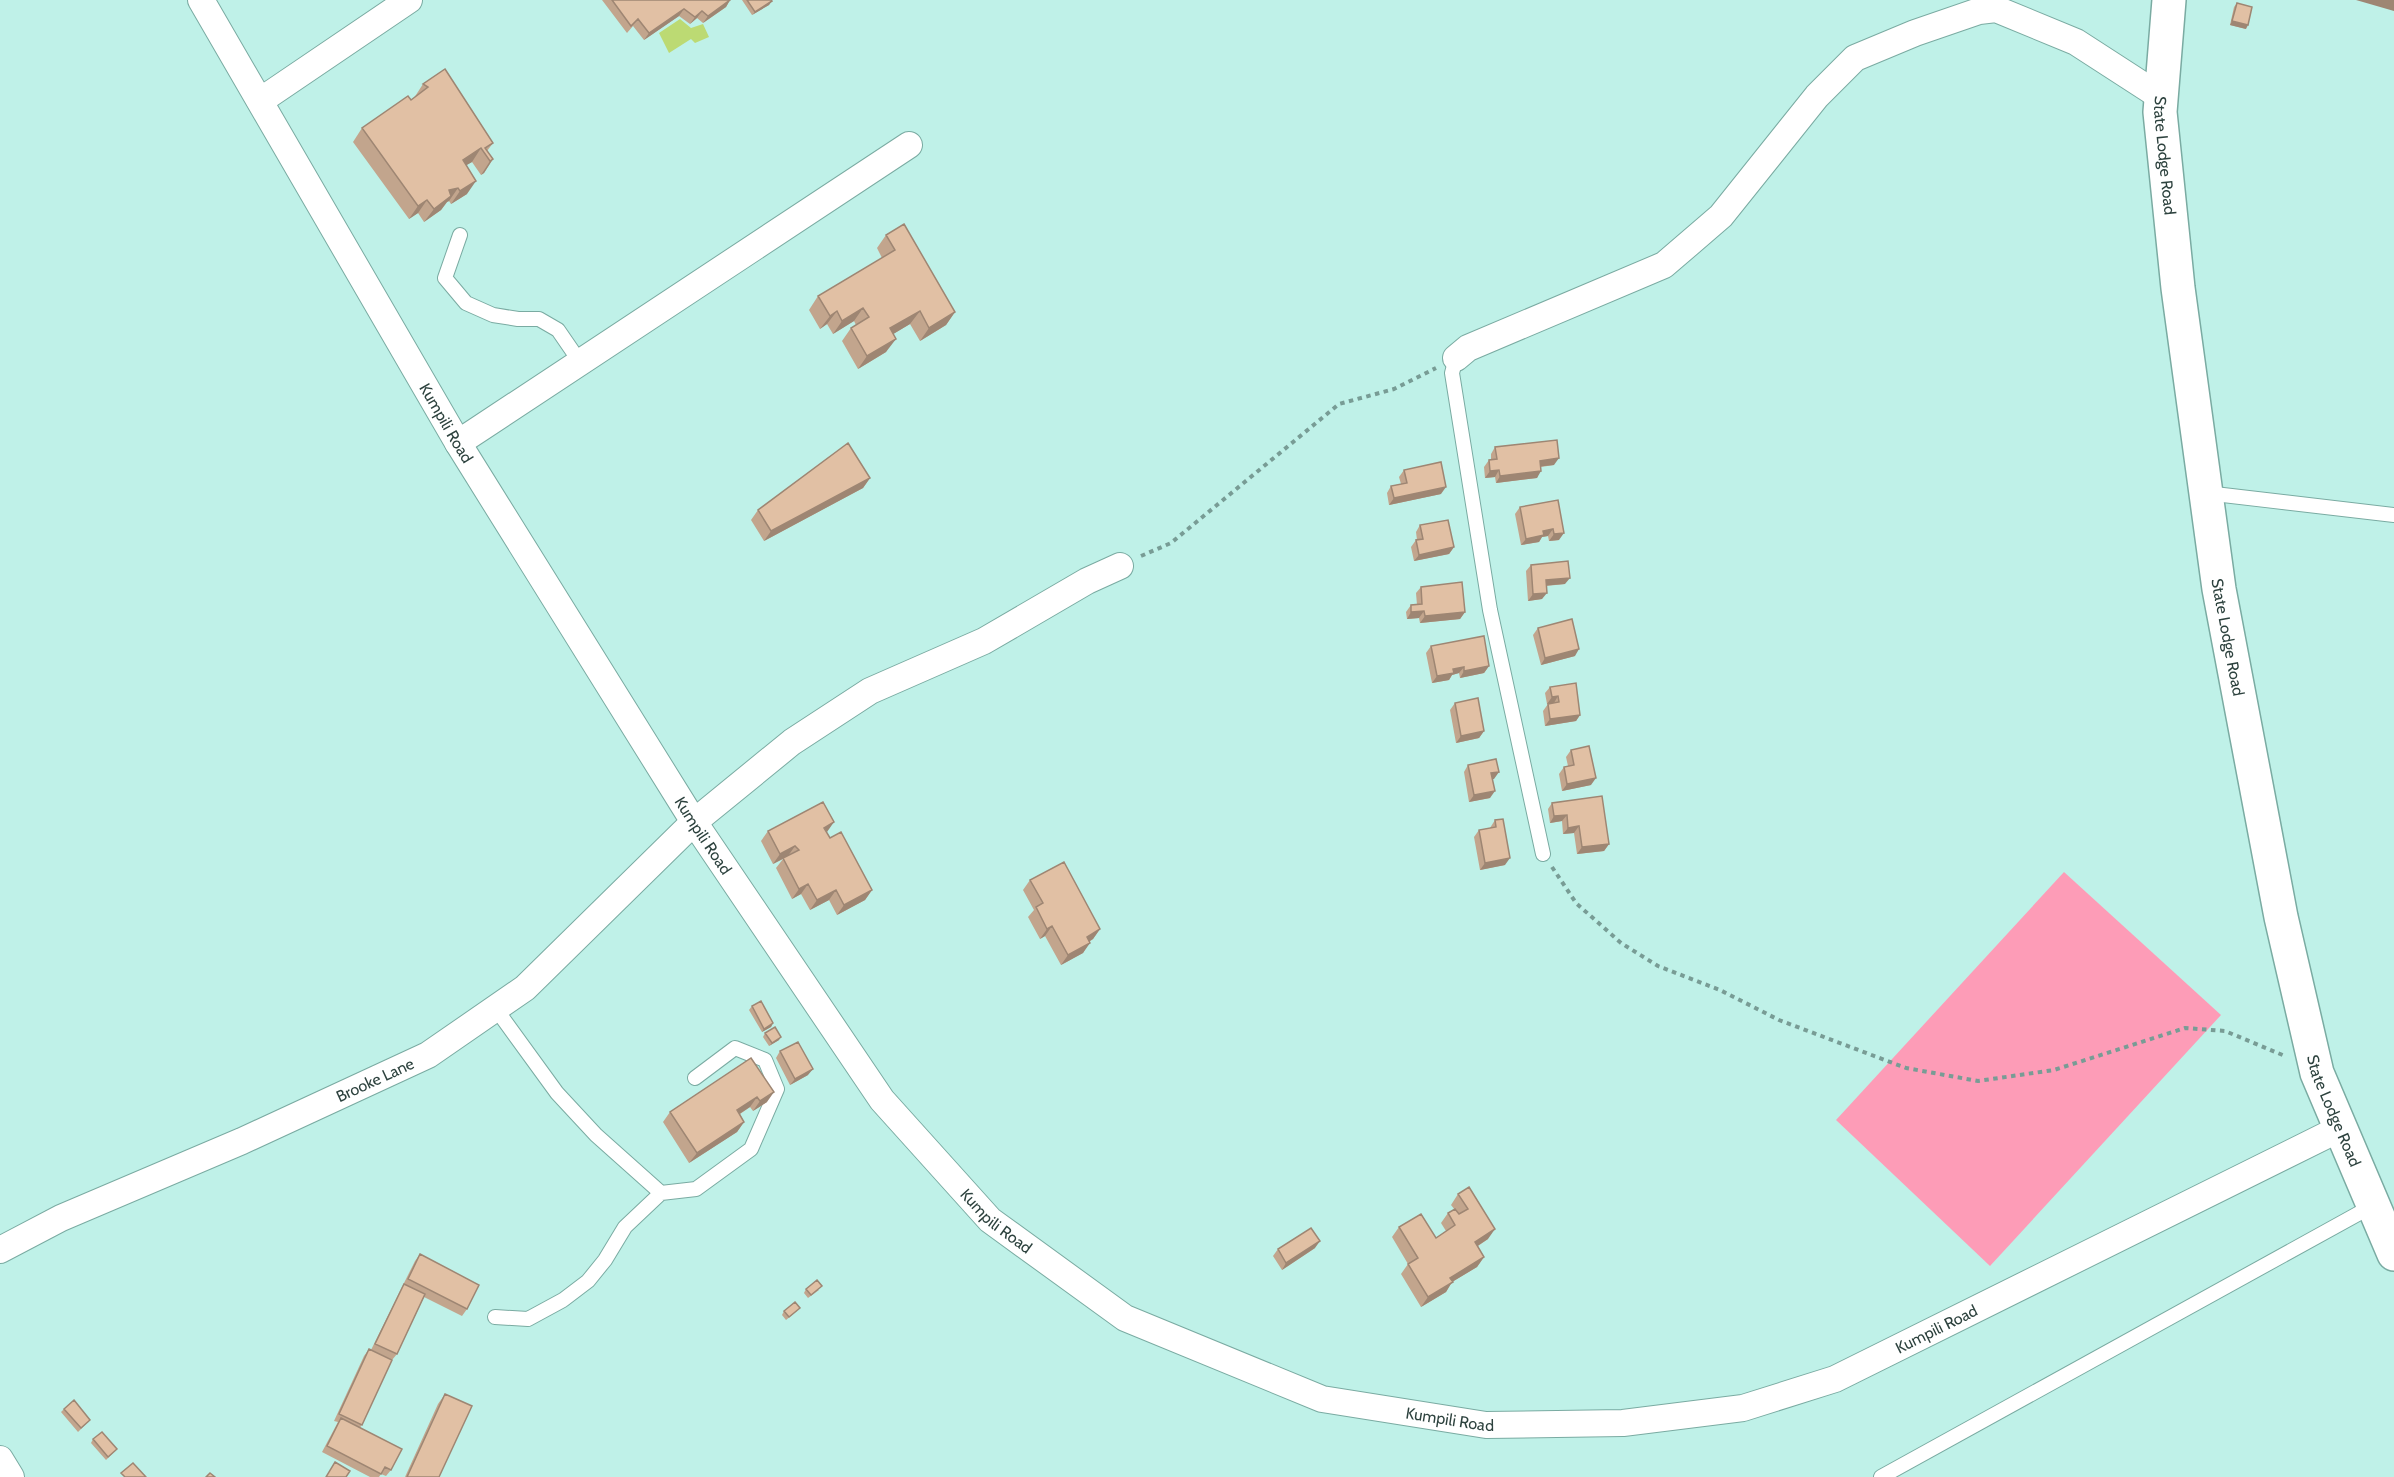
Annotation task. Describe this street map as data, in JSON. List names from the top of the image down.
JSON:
{
  "streets": {
    "street": ["State Lodge Road", "Kumpili Road", "Brooke Lane"]
  },
  "crossings": [
    ["State Lodge Road", "Kumpili Road"],
    ["Kumpili Road", "Brooke Lane"]
  ]
}
